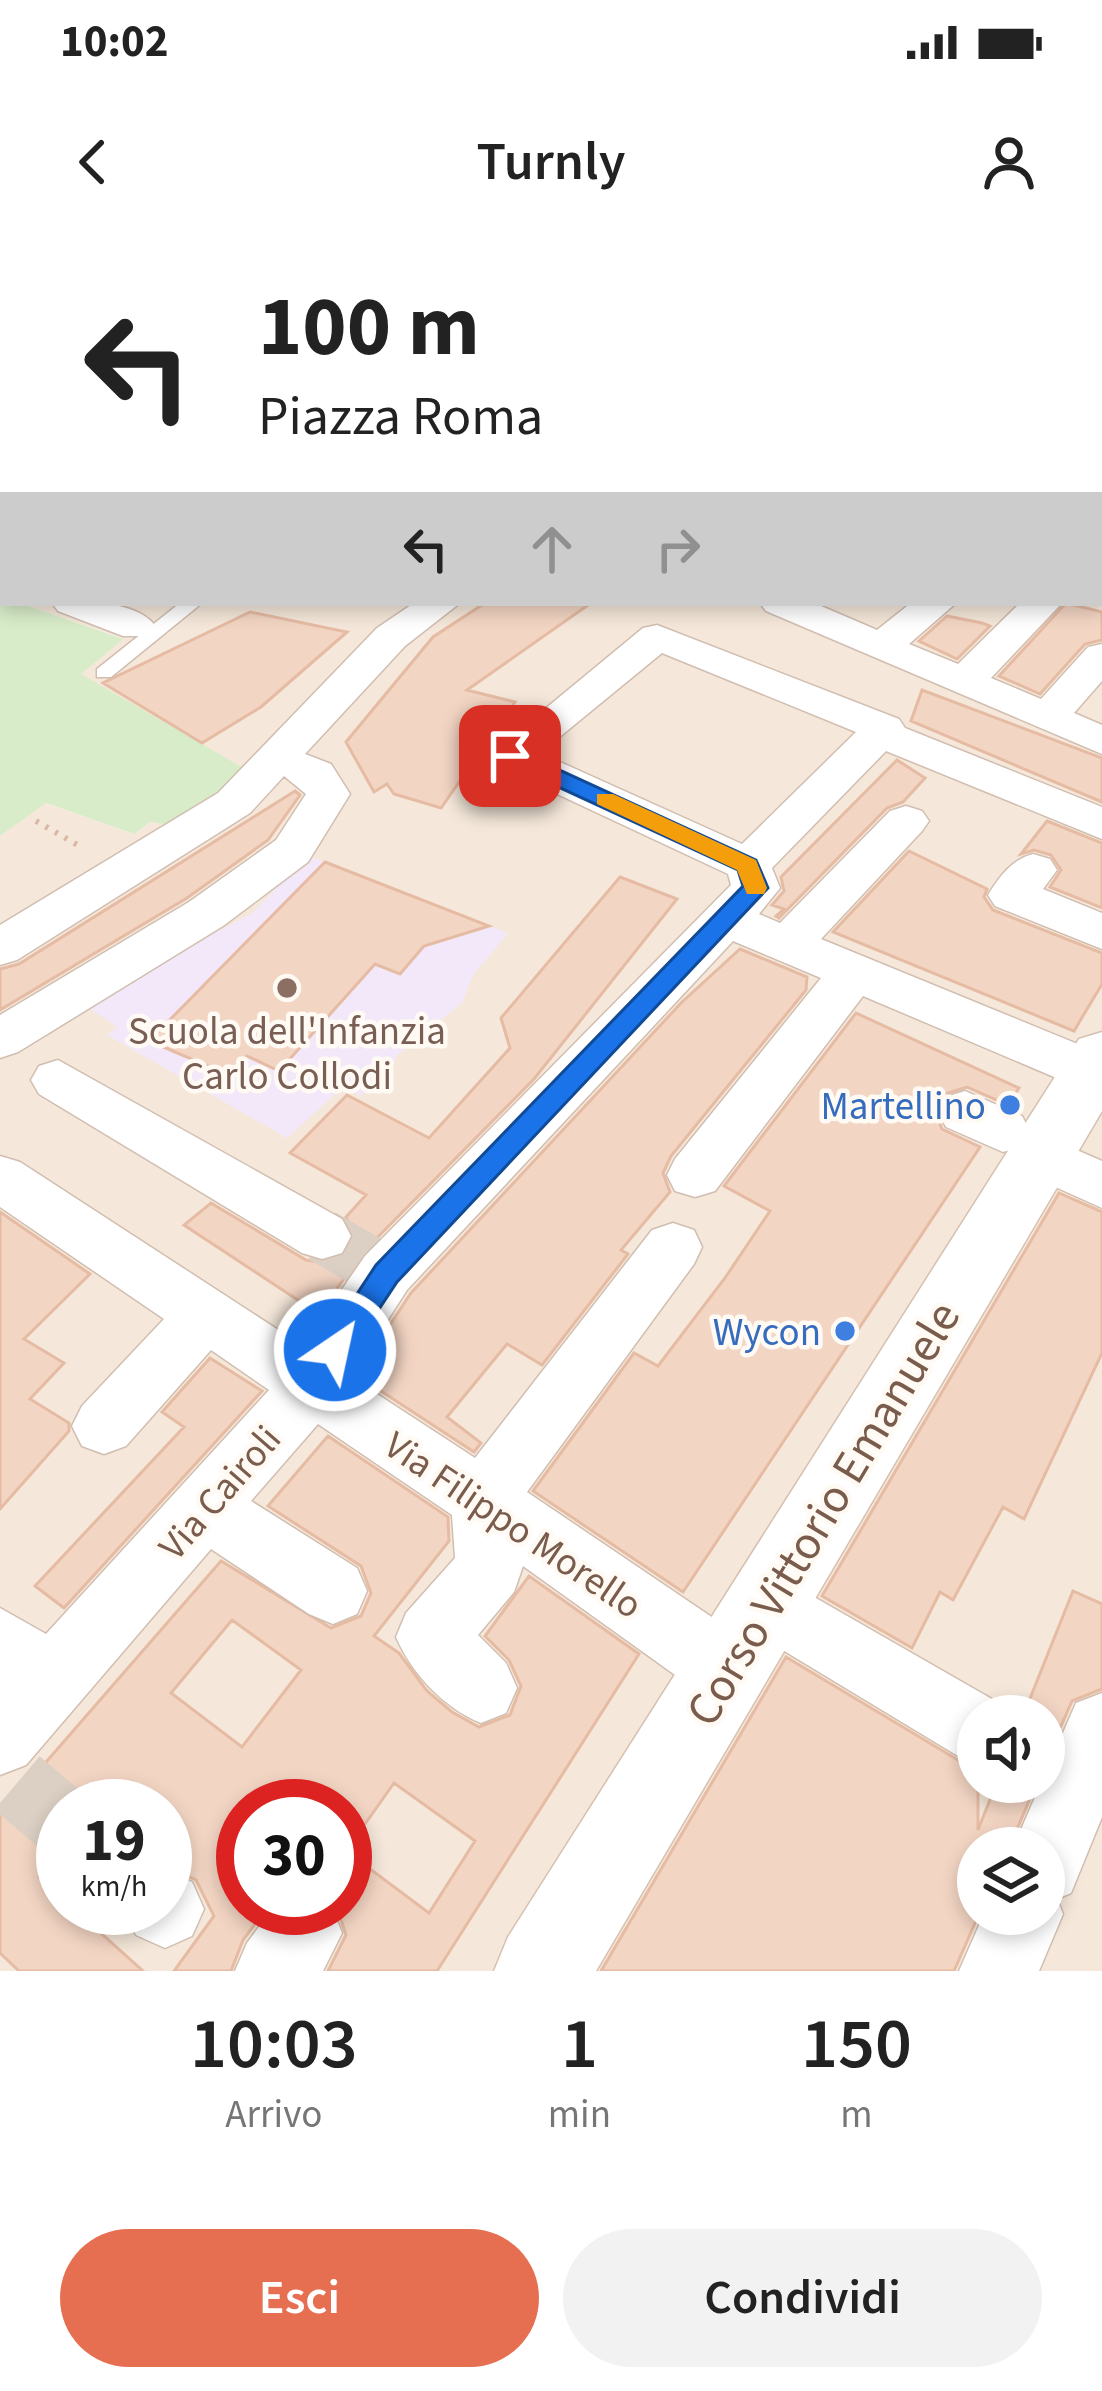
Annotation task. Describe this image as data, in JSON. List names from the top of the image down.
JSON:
{
  "streets": {
    "street": ["Via Cairoli", "Corso Vittorio Emanuele", "Via Filippo Morello"]
  },
  "crossings": [
    ["Via Cairoli", "Via Filippo Morello"],
    ["Corso Vittorio Emanuele", "Via Filippo Morello"]
  ],
  "places": ["Scuola dell'Infanzia Carlo Collodi", "Martellino", "Wycon"],
  "page": {
    "status": "10:02",
    "header": "Turnly",
    "turn": ["100 m", "Piazza Roma"],
    "speed": "19 km/h",
    "limit": "30",
    "eta": [
      "10:03",
      "Arrivo",
      "1",
      "min",
      "150",
      "m"
    ],
    "buttons": ["Esci", "Condividi"]
  }
}
